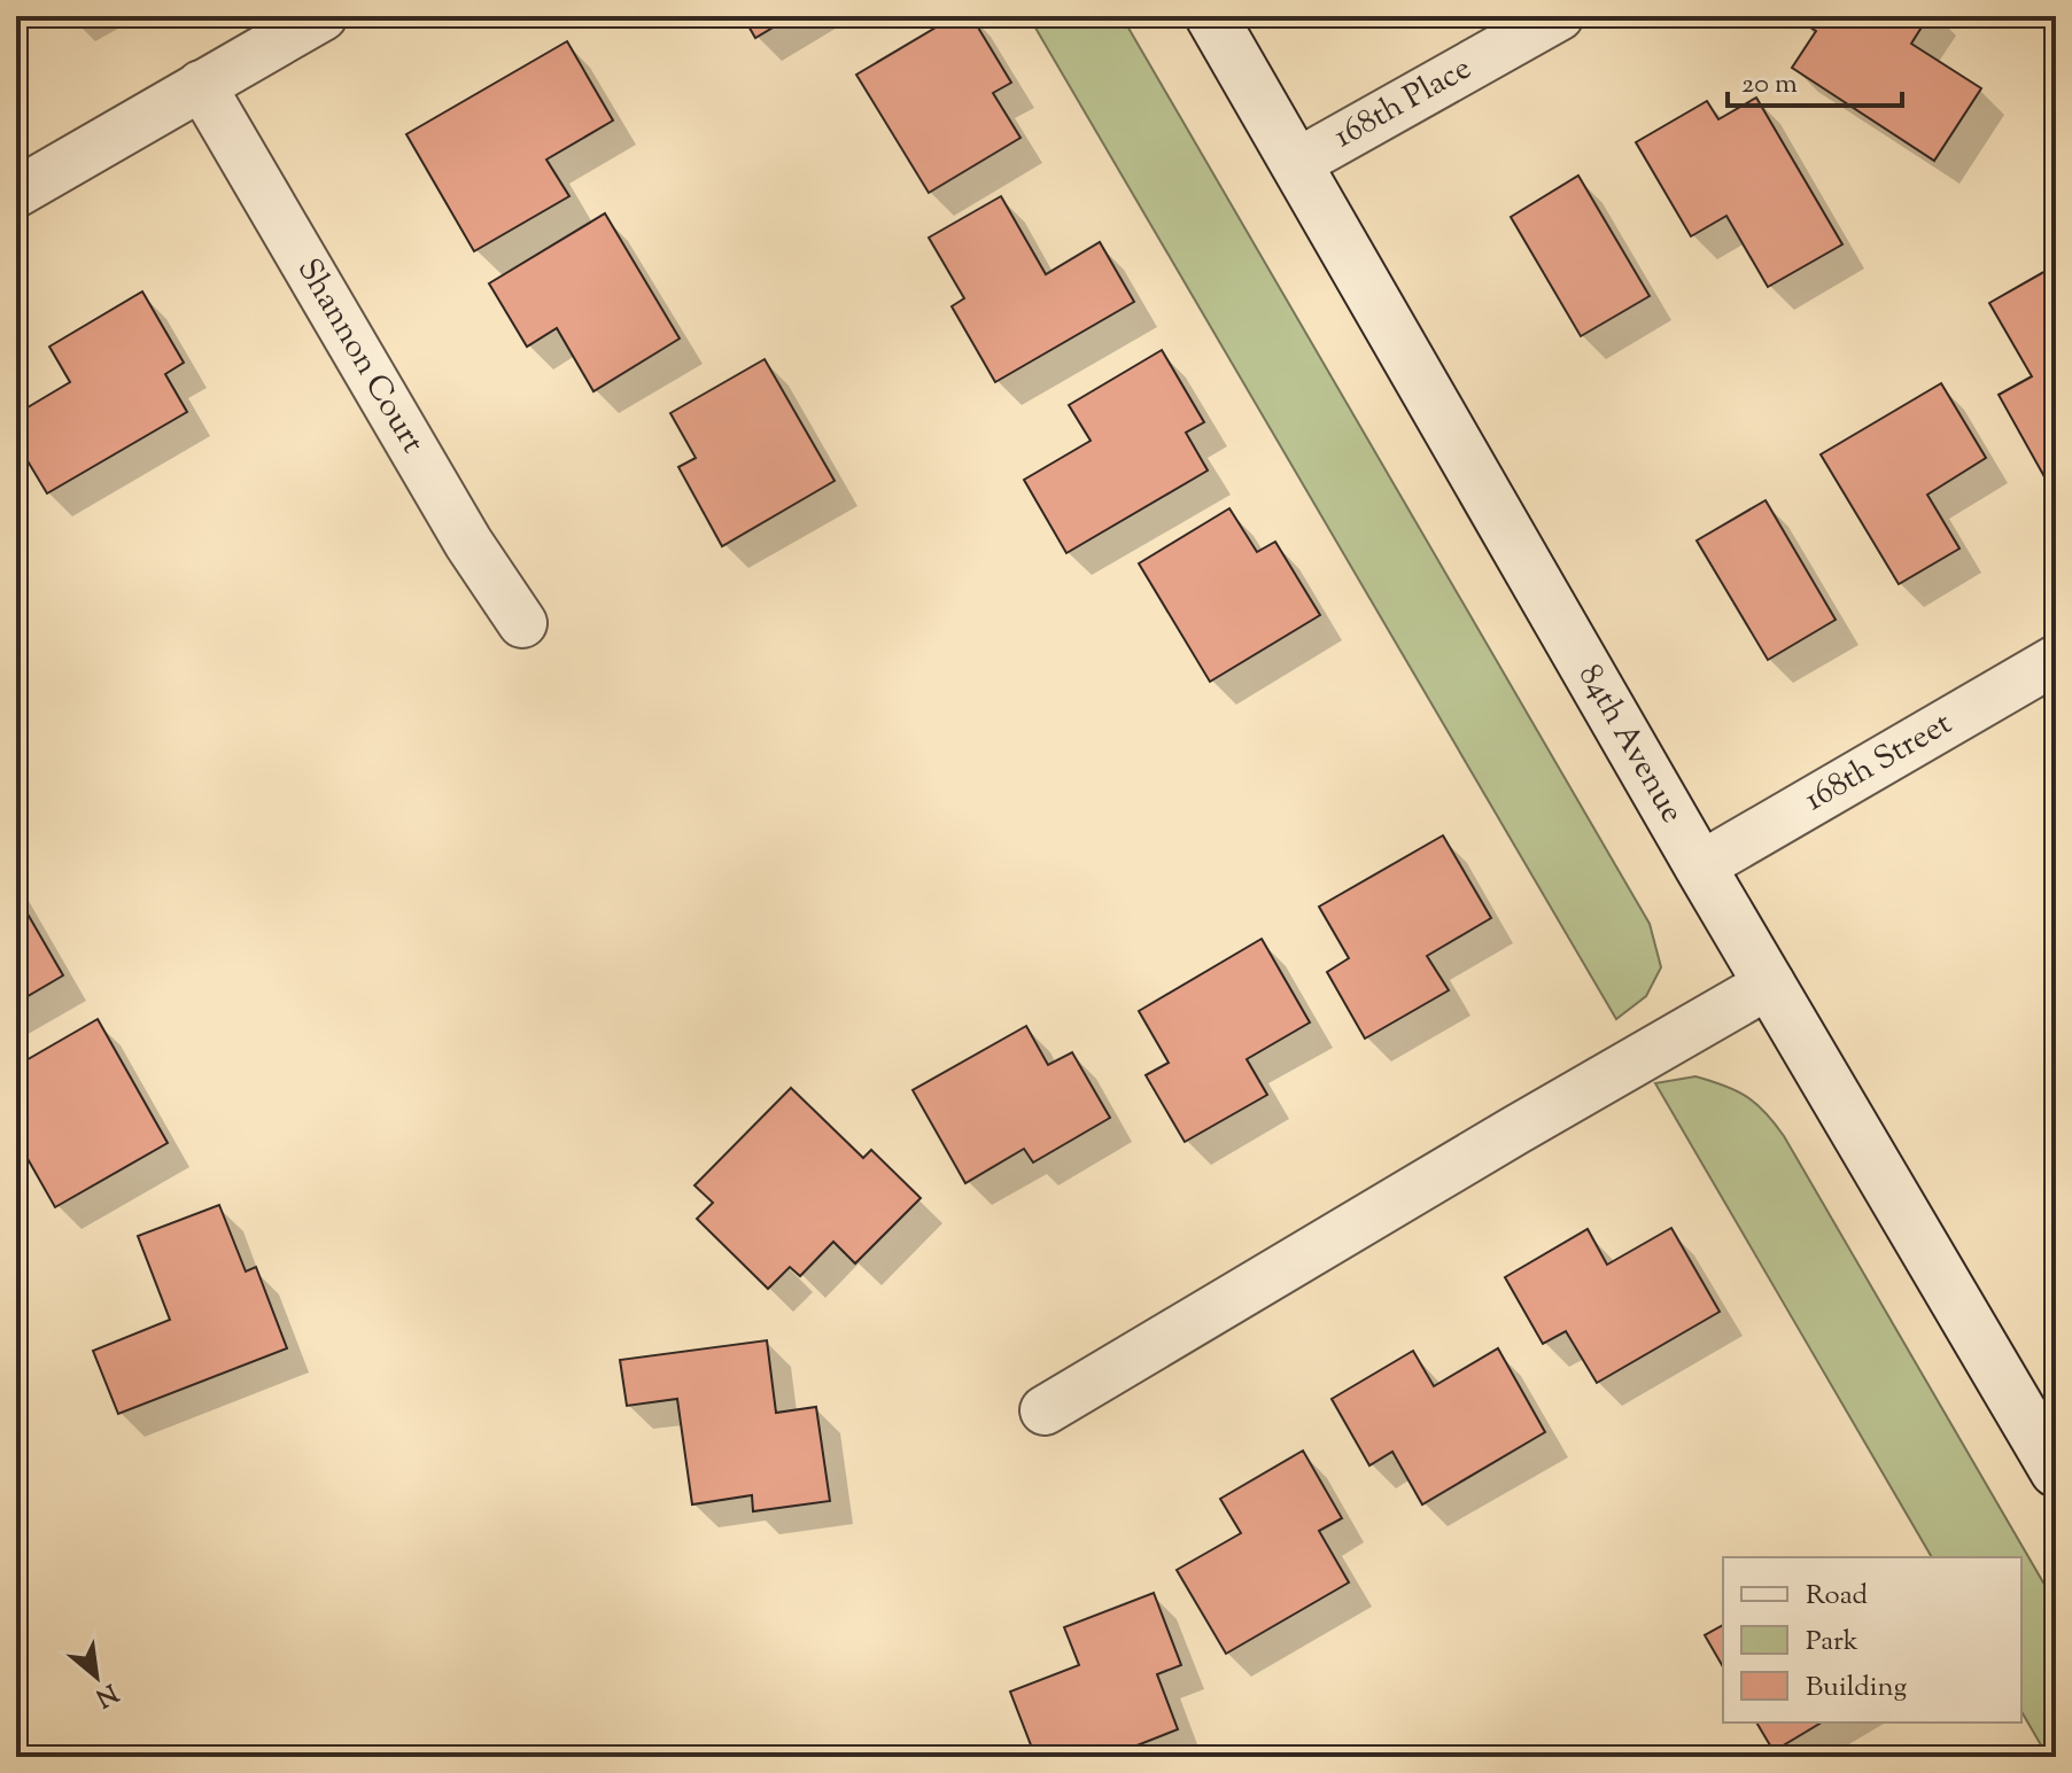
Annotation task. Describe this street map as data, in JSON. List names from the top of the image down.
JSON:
{
  "streets": {
    "street": [
      "168th Place",
      "Shannon Court",
      "84th Avenue",
      "168th Street"
    ]
  },
  "crossings": [
    ["168th Place", "84th Avenue"],
    ["84th Avenue", "168th Street"]
  ],
  "legend": ["Road", "Park", "Building"],
  "scale_bar": "20 m",
  "north": "bottom right"
}
